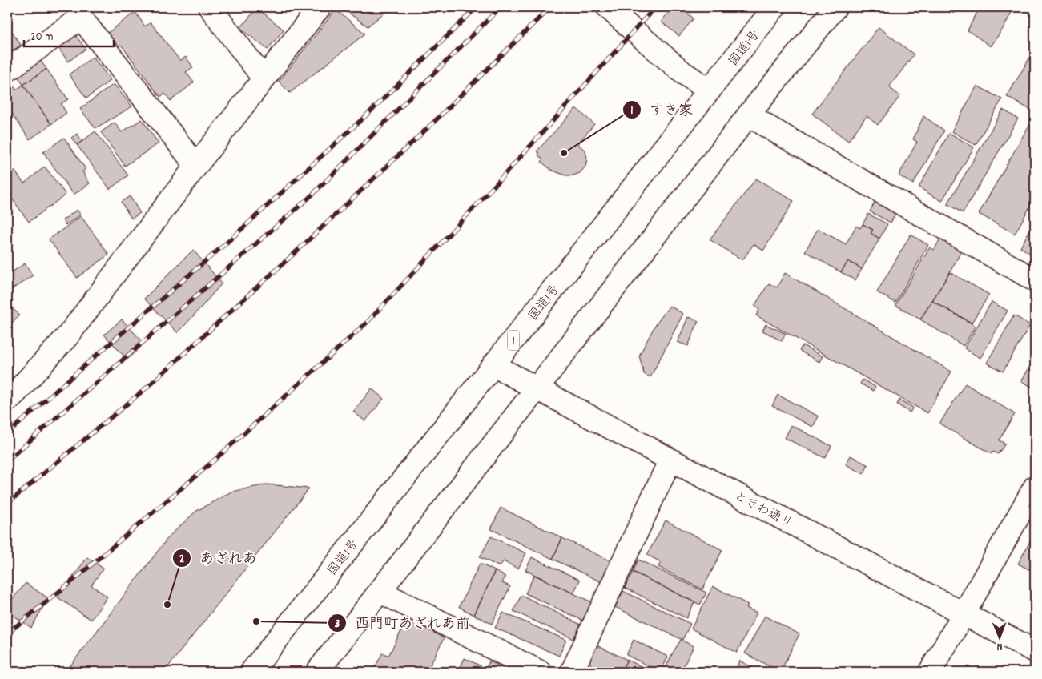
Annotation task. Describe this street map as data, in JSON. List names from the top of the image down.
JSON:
{
  "streets": {
    "main road": ["国道1号", "1", "ときわ通り"]
  },
  "crossings": [
    ["国道1号", "ときわ通り"]
  ],
  "places": ["すき家", "あざれあ", "西門町あざれあ前"],
  "scale_bar": "20 m",
  "north": "bottom"
}
